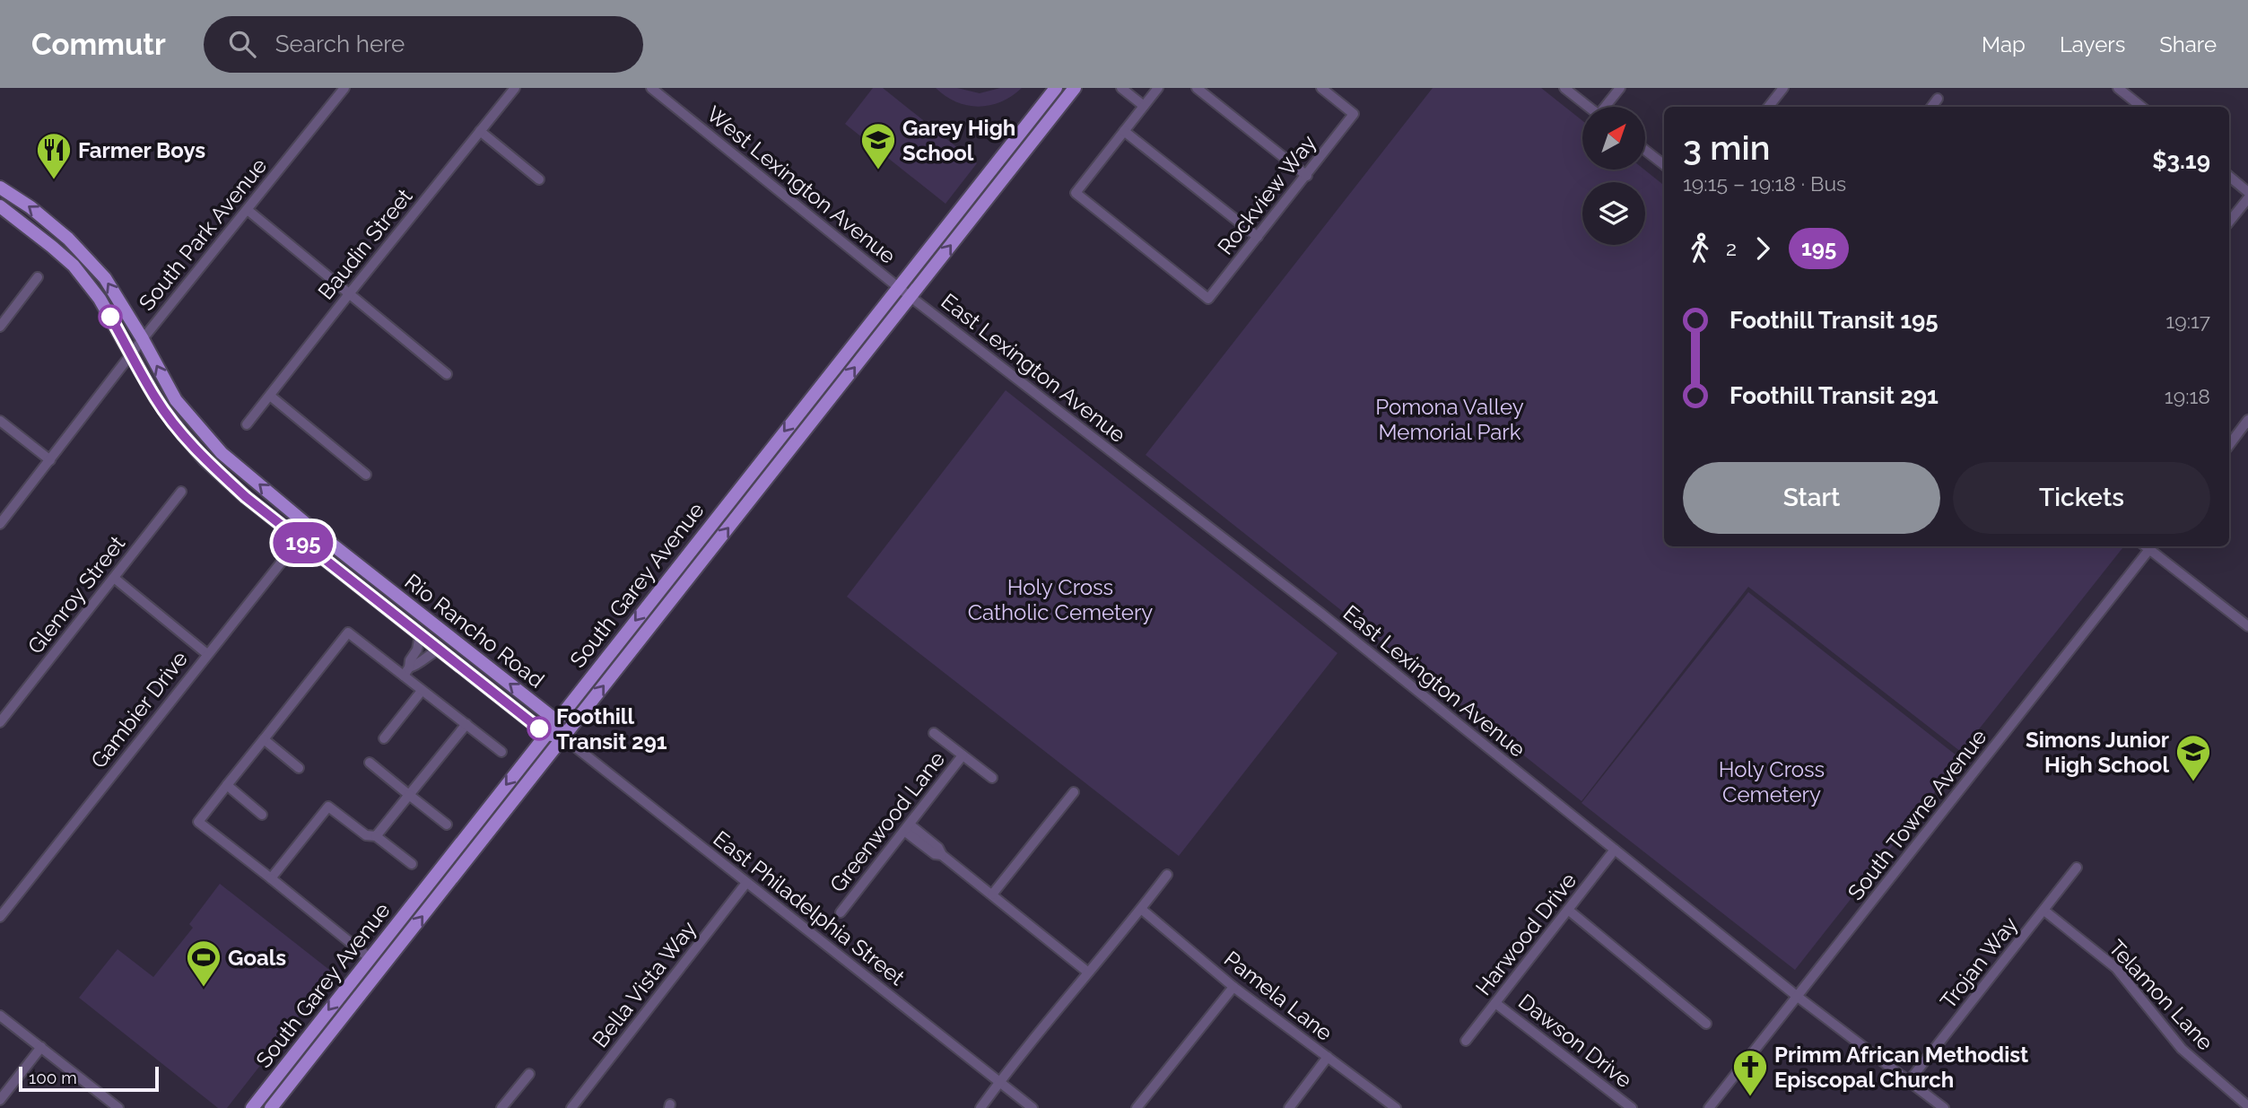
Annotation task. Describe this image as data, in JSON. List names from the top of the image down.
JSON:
{
  "streets": {
    "main road": ["South Garey Avenue", "Rio Rancho Road"],
    "street": [
      "West Lexington Avenue",
      "Rockview Way",
      "South Park Avenue",
      "Baudin Street",
      "East Lexington Avenue",
      "Glenroy Street",
      "Gambier Drive",
      "South Towne Avenue",
      "Greenwood Lane",
      "East Philadelphia Street",
      "Harwood Drive",
      "Trojan Way",
      "Bella Vista Way",
      "Telamon Lane",
      "Pamela Lane",
      "Dawson Drive"
    ]
  },
  "crossings": [
    ["West Lexington Avenue", "East Lexington Avenue"],
    ["West Lexington Avenue", "South Garey Avenue"],
    ["South Park Avenue", "Rio Rancho Road"],
    ["East Lexington Avenue", "South Garey Avenue"],
    ["East Lexington Avenue", "South Towne Avenue"],
    ["East Lexington Avenue", "Harwood Drive"],
    ["East Lexington Avenue", "Trojan Way"],
    ["South Garey Avenue", "Rio Rancho Road"],
    ["South Garey Avenue", "East Philadelphia Street"],
    ["Rio Rancho Road", "Gambier Drive"],
    ["Rio Rancho Road", "East Philadelphia Street"],
    ["East Philadelphia Street", "Bella Vista Way"],
    ["Harwood Drive", "Dawson Drive"],
    ["Trojan Way", "Telamon Lane"]
  ],
  "parks": ["Pomona Valley Memorial Park", "Holy Cross Catholic Cemetery", "Holy Cross Cemetery"],
  "places": {
    "school or university": ["Garey High School", "Simons Junior High School"],
    "restaurant": ["Farmer Boys"],
    "other": ["Foothill Transit 291"],
    "sports": ["Goals"],
    "church": ["Primm African Methodist Episcopal Church"]
  },
  "lines": ["bus line 195"],
  "scale_bar": "100 m",
  "north": "top right",
  "page": {
    "header": "Commutr",
    "search": "Search here",
    "nav": ["Map", "Layers", "Share"],
    "on_map": "195",
    "heading": ["3 min", "19:15 – 19:18 · Bus", "$3.19"],
    "legs": ["2", "195"],
    "list": [
      {
        "name": "Foothill Transit 195",
        "value": "19:17"
      },
      {
        "name": "Foothill Transit 291",
        "value": "19:18"
      }
    ],
    "buttons": ["Start", "Tickets"],
    "scale": "100 m"
  }
}
